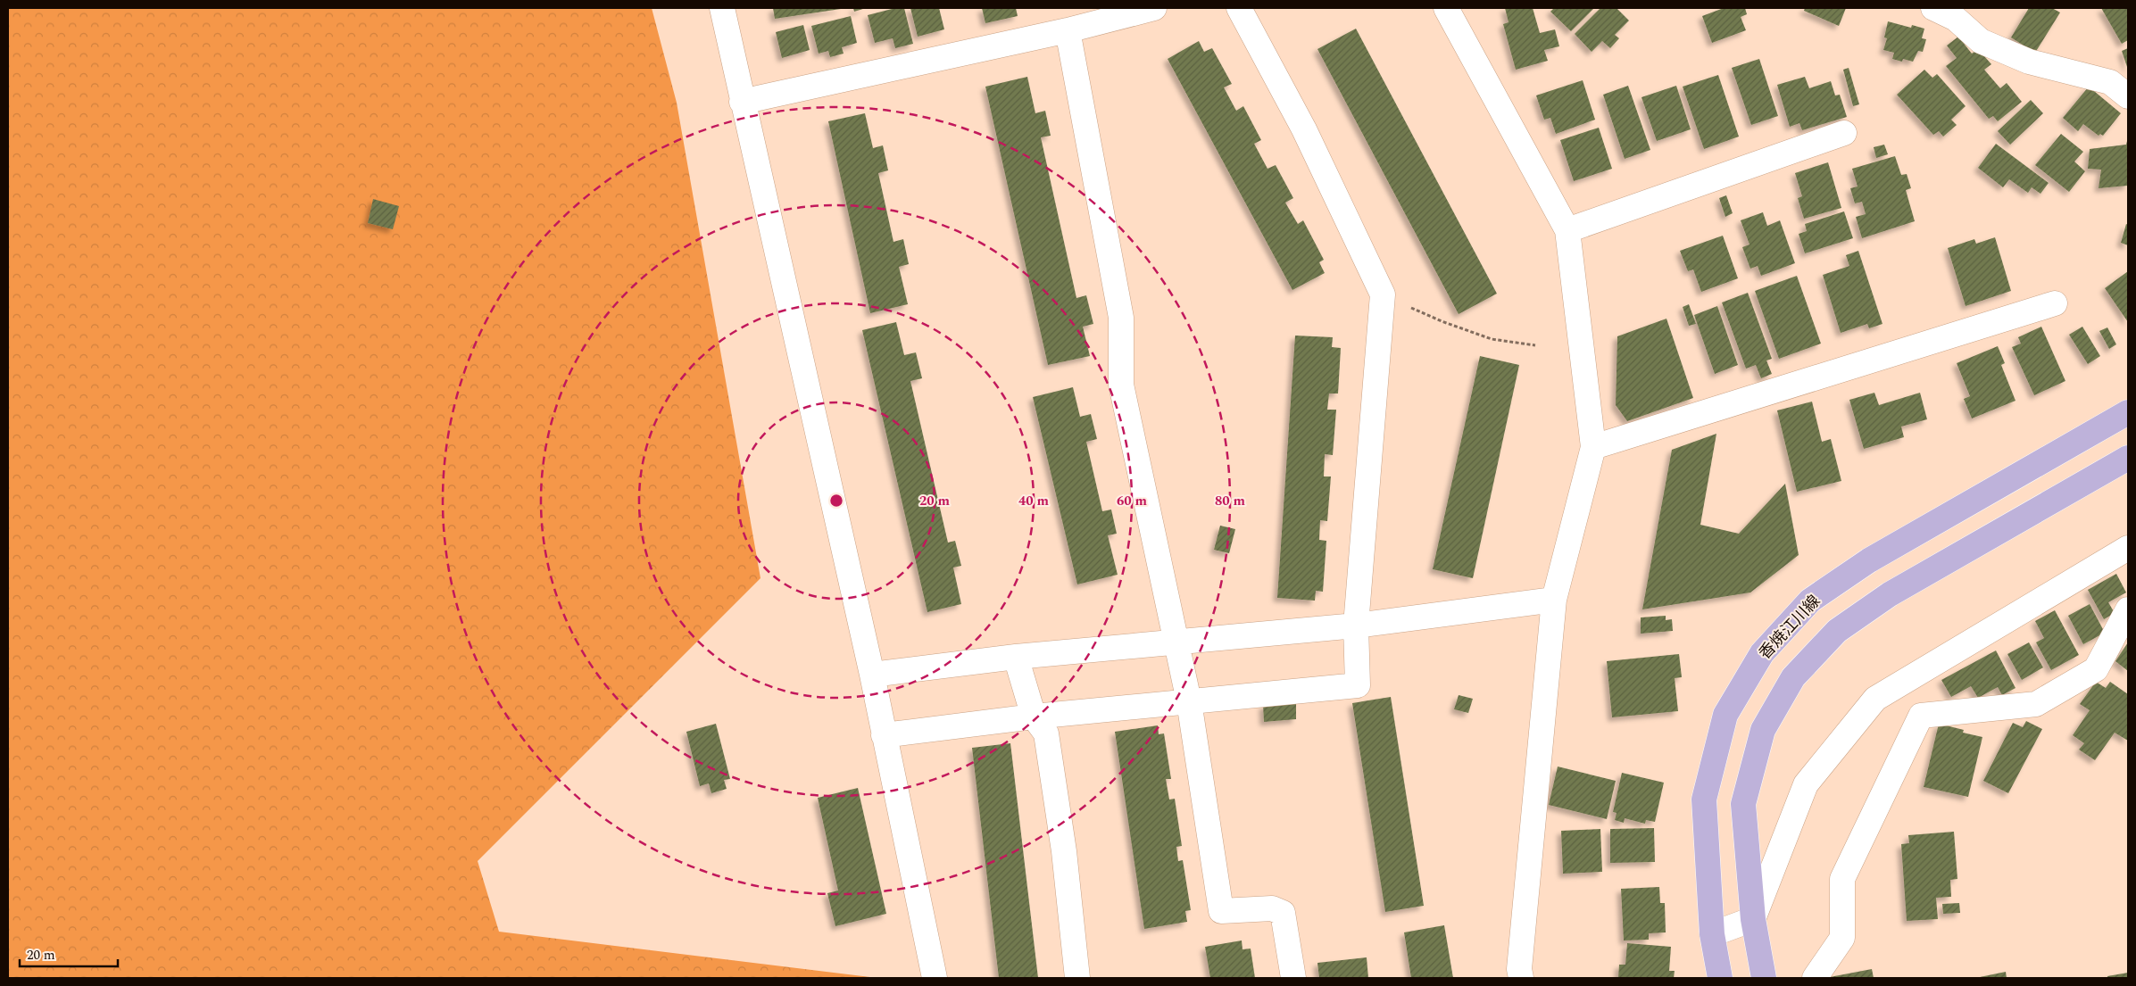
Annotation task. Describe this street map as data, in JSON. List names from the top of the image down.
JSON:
{
  "streets": {
    "main road": ["香焼江川線"]
  },
  "scale_bar": "20 m",
  "rings": [
    "20 m",
    "40 m",
    "60 m",
    "80 m"
  ]
}
